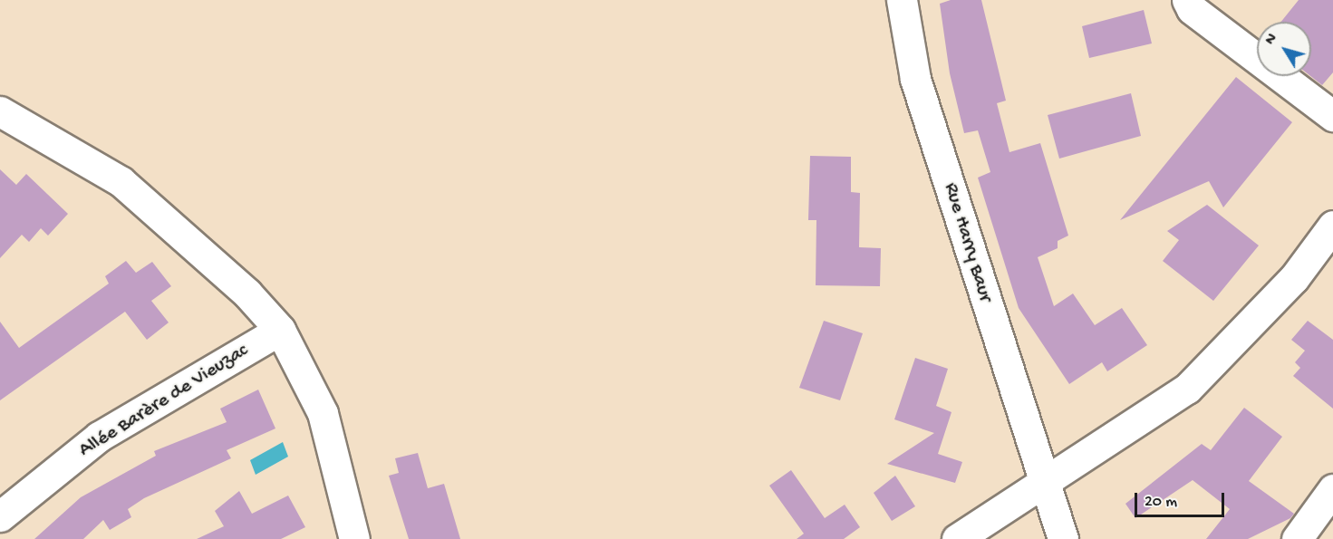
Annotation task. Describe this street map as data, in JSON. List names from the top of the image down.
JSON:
{
  "streets": {
    "street": ["Rue Harry Baur", "Allée Barère de Vieuzac"]
  },
  "scale_bar": "20 m",
  "north": "top left"
}
